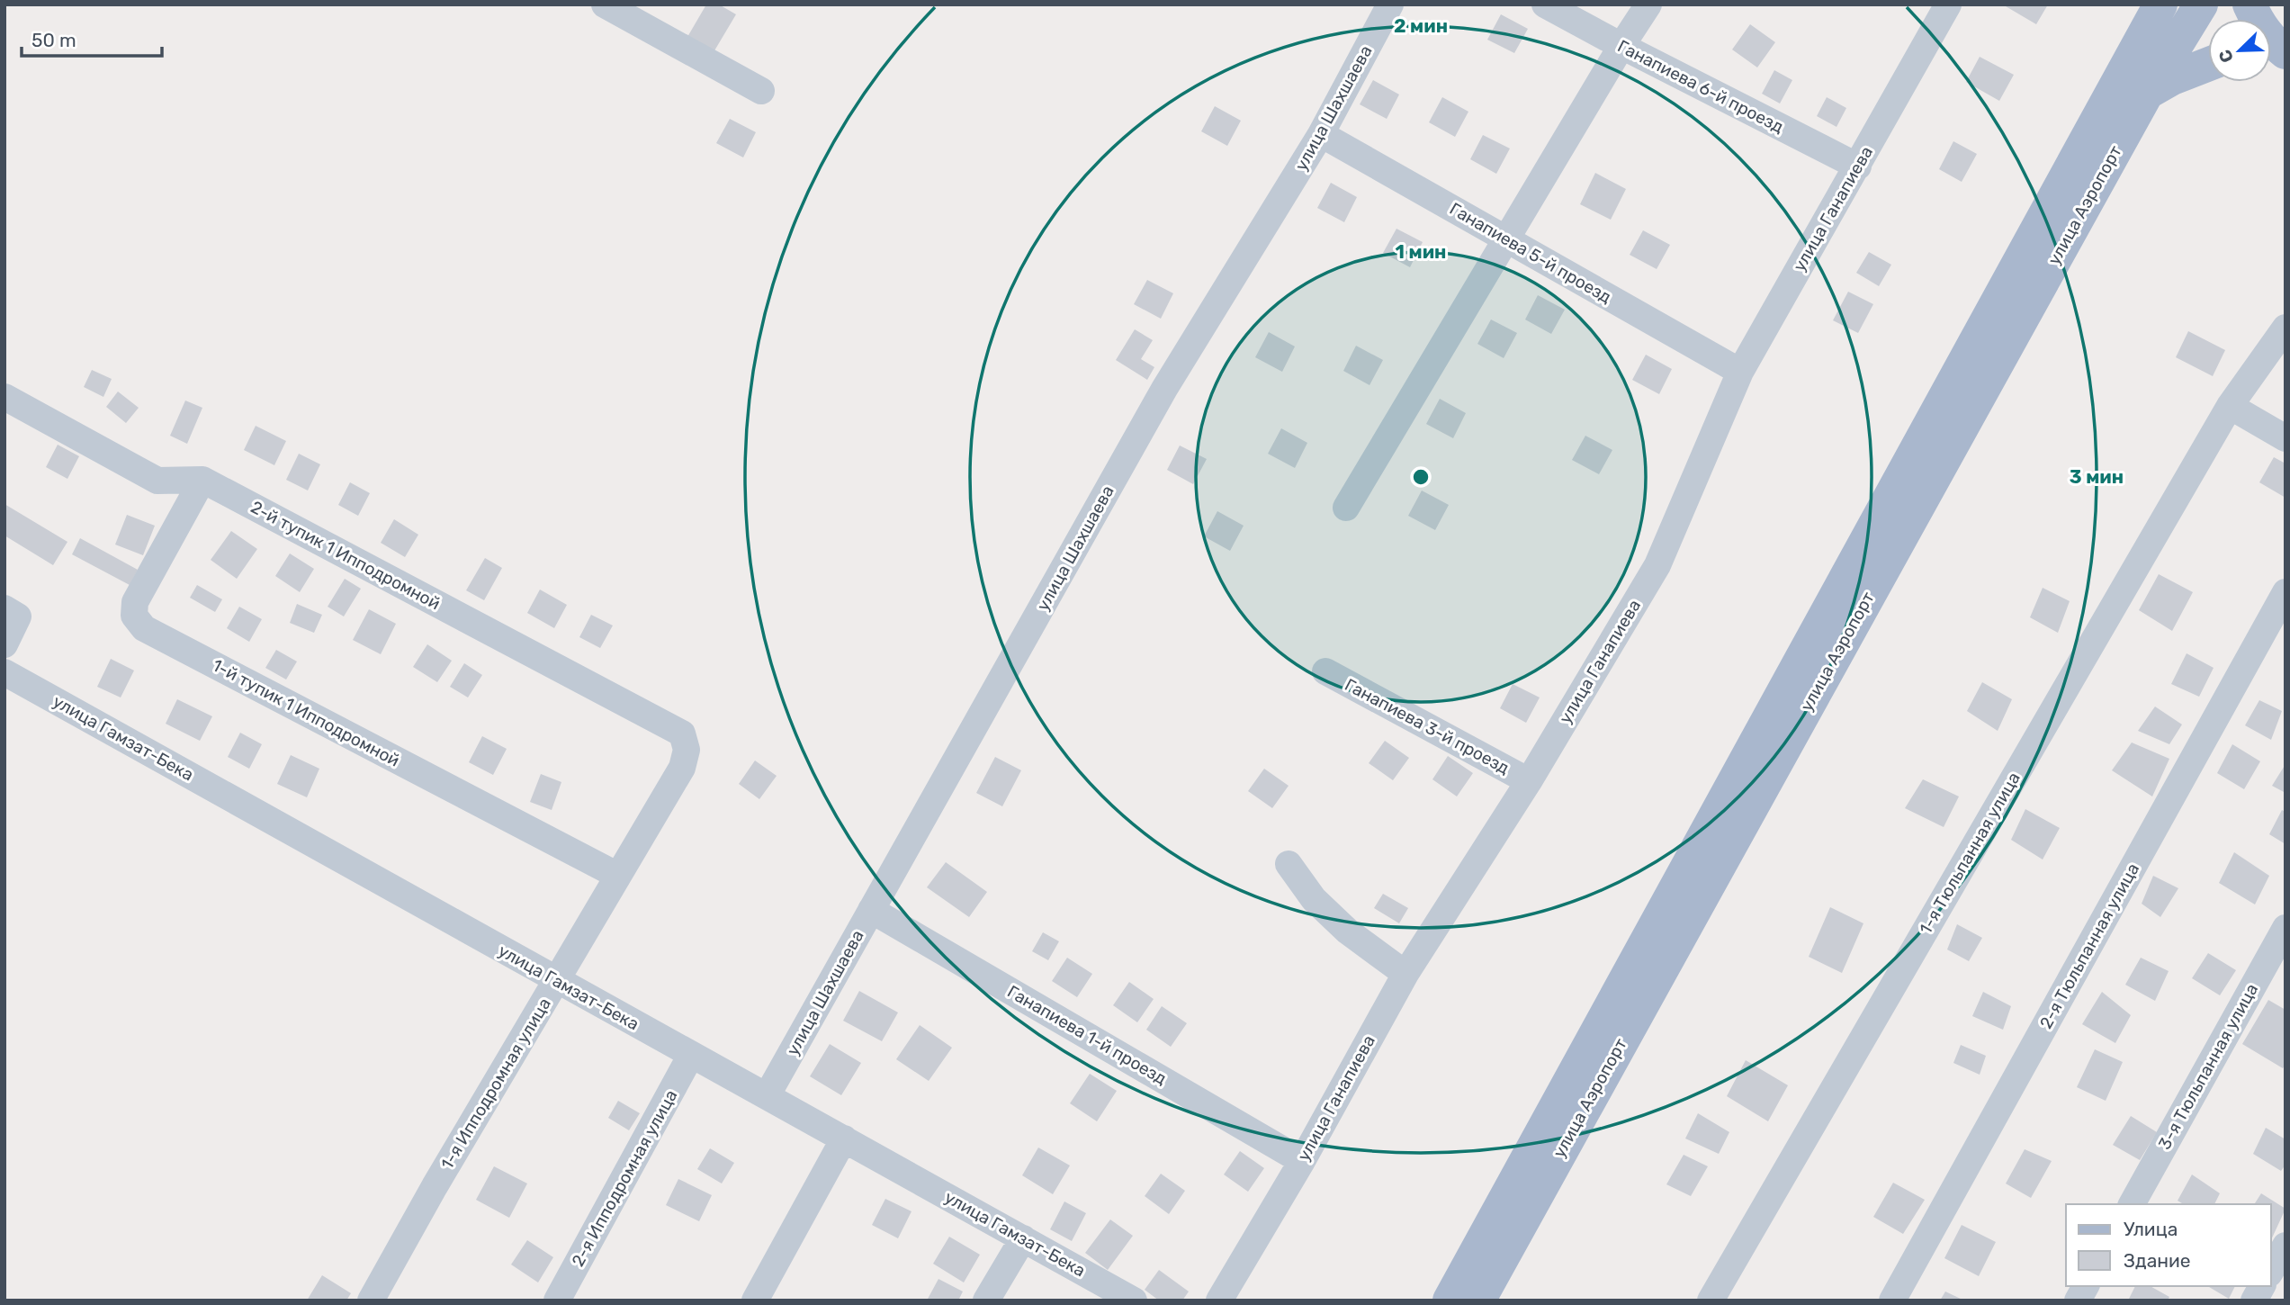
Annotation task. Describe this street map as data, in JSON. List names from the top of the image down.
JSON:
{
  "streets": {
    "main road": ["улица Аэропорт"],
    "street": [
      "Ганапиева 6-й проезд",
      "улица Шахшаева",
      "улица Ганапиева",
      "Ганапиева 5-й проезд",
      "2-й тупик 1 Ипподромной",
      "1-й тупик 1 Ипподромной",
      "Ганапиева 3-й проезд",
      "улица Гамзат-Бека",
      "1-я Тюльпанная улица",
      "2-я Тюльпанная улица",
      "Ганапиева 1-й проезд",
      "3-я Тюльпанная улица",
      "1-я Ипподромная улица",
      "2-я Ипподромная улица"
    ]
  },
  "crossings": [
    ["Ганапиева 6-й проезд", "улица Ганапиева"],
    ["улица Шахшаева", "Ганапиева 5-й проезд"],
    ["улица Шахшаева", "улица Гамзат-Бека"],
    ["улица Шахшаева", "Ганапиева 1-й проезд"],
    ["улица Ганапиева", "Ганапиева 5-й проезд"],
    ["улица Ганапиева", "Ганапиева 3-й проезд"],
    ["улица Ганапиева", "Ганапиева 1-й проезд"],
    ["2-й тупик 1 Ипподромной", "1-й тупик 1 Ипподромной"],
    ["2-й тупик 1 Ипподромной", "1-я Ипподромная улица"],
    ["1-й тупик 1 Ипподромной", "1-я Ипподромная улица"],
    ["улица Гамзат-Бека", "1-я Ипподромная улица"],
    ["улица Гамзат-Бека", "2-я Ипподромная улица"]
  ],
  "legend": ["Улица", "Здание"],
  "scale_bar": "50 m",
  "north": "bottom left",
  "rings": ["2 мин", "1 мин", "3 мин"]
}
